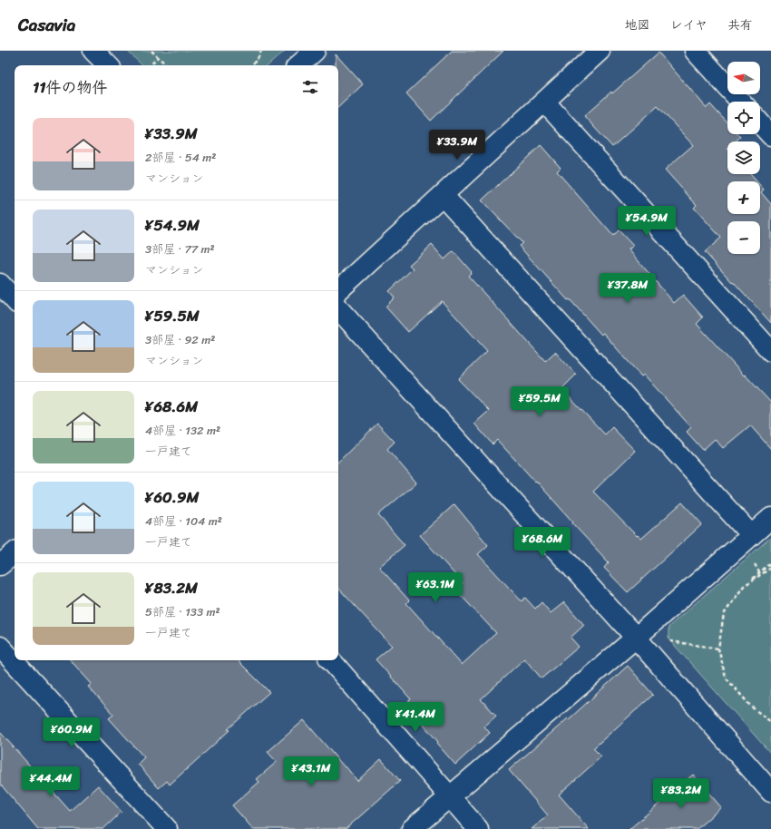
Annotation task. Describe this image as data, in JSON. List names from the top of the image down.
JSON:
{
  "north": "left",
  "page": {
    "header": "Casavia",
    "nav": ["地図", "レイヤ", "共有"],
    "map_buttons": ["+", "−"],
    "heading": "11件の物件",
    "list": [
      {
        "name": "¥33.9M",
        "note": "2部屋 · 54 m² · マンション"
      },
      {
        "name": "¥54.9M",
        "note": "3部屋 · 77 m² · マンション"
      },
      {
        "name": "¥59.5M",
        "note": "3部屋 · 92 m² · マンション"
      },
      {
        "name": "¥68.6M",
        "note": "4部屋 · 132 m² · 一戸建て"
      },
      {
        "name": "¥60.9M",
        "note": "4部屋 · 104 m² · 一戸建て"
      },
      {
        "name": "¥83.2M",
        "note": "5部屋 · 133 m² · 一戸建て"
      }
    ],
    "price": [
      "¥33.9M",
      "¥54.9M",
      "¥37.8M",
      "¥59.5M",
      "¥68.6M",
      "¥63.1M",
      "¥41.4M",
      "¥60.9M",
      "¥43.1M",
      "¥44.4M",
      "¥83.2M"
    ]
  }
}
